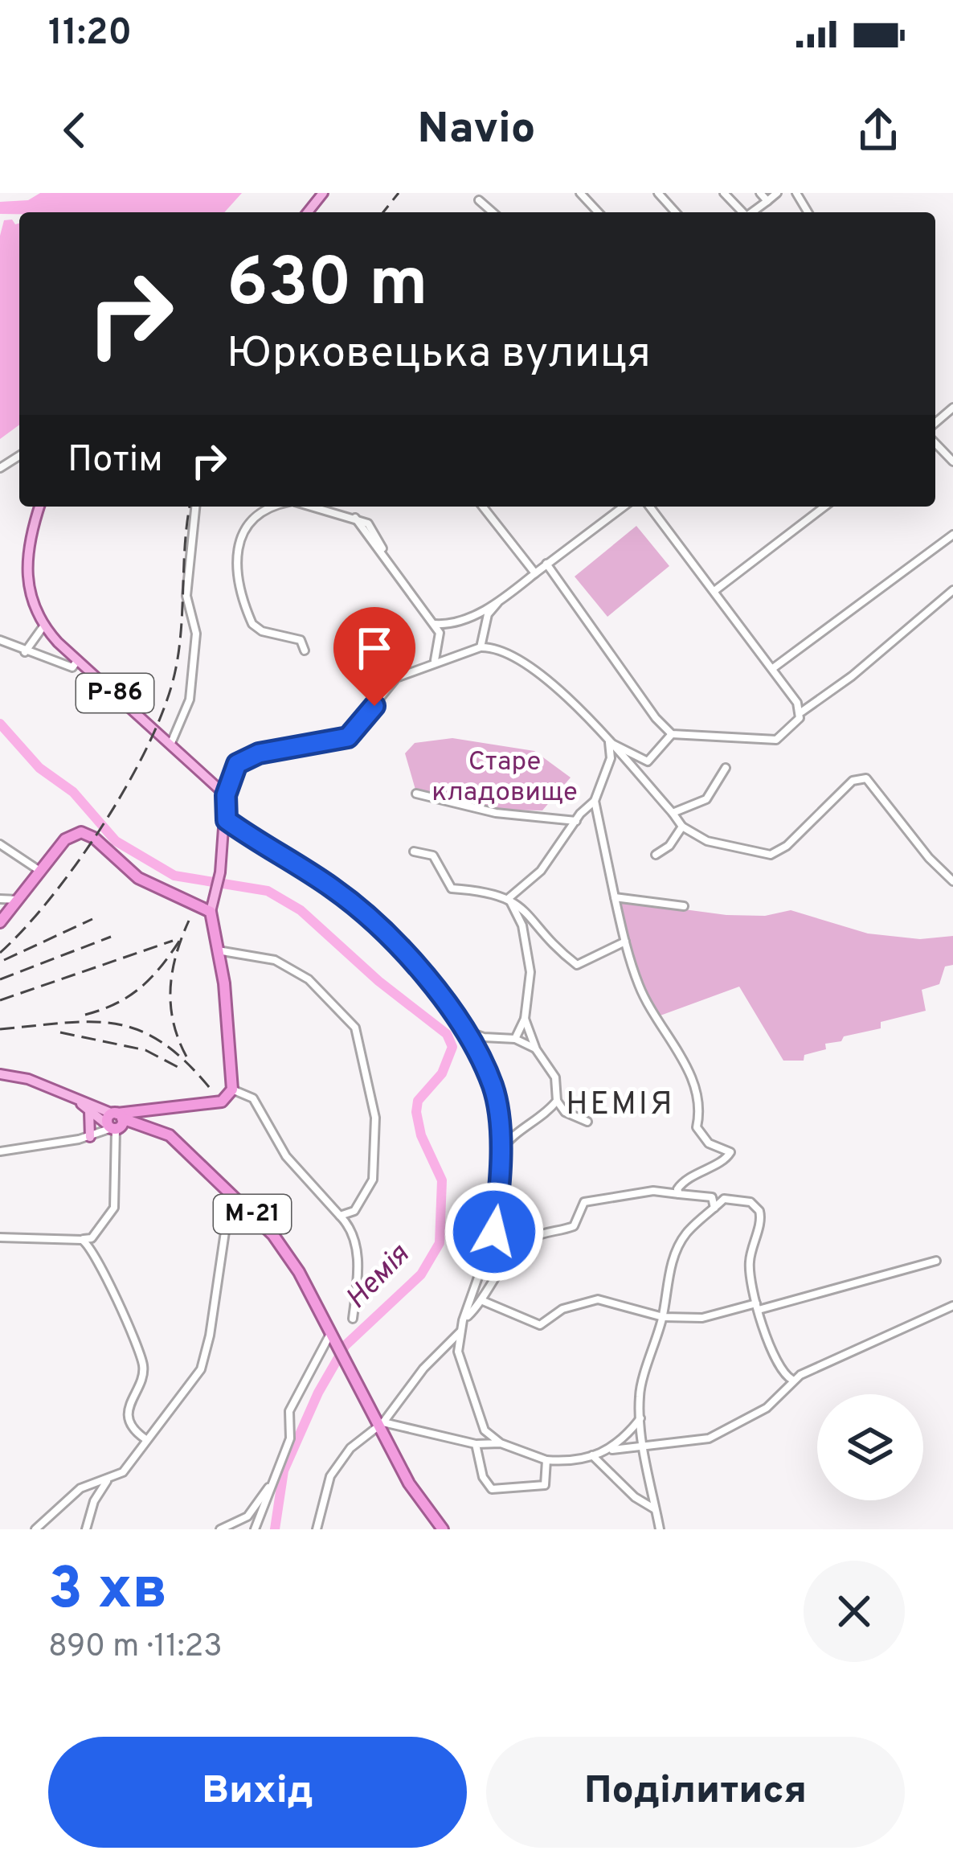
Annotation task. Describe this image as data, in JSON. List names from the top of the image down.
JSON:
{
  "streets": {
    "highway": ["М-21"],
    "main road": ["Р-86"]
  },
  "districts": ["НЕМІЯ"],
  "water": ["Немія"],
  "parks": ["Старе кладовище"],
  "page": {
    "status": "11:20",
    "header": "Navio",
    "turn": ["630 m", "Юрковецька вулиця"],
    "then": "Потім",
    "heading": ["3 хв", "890 m · 11:23"],
    "buttons": ["Вихід", "Поділитися"]
  }
}
